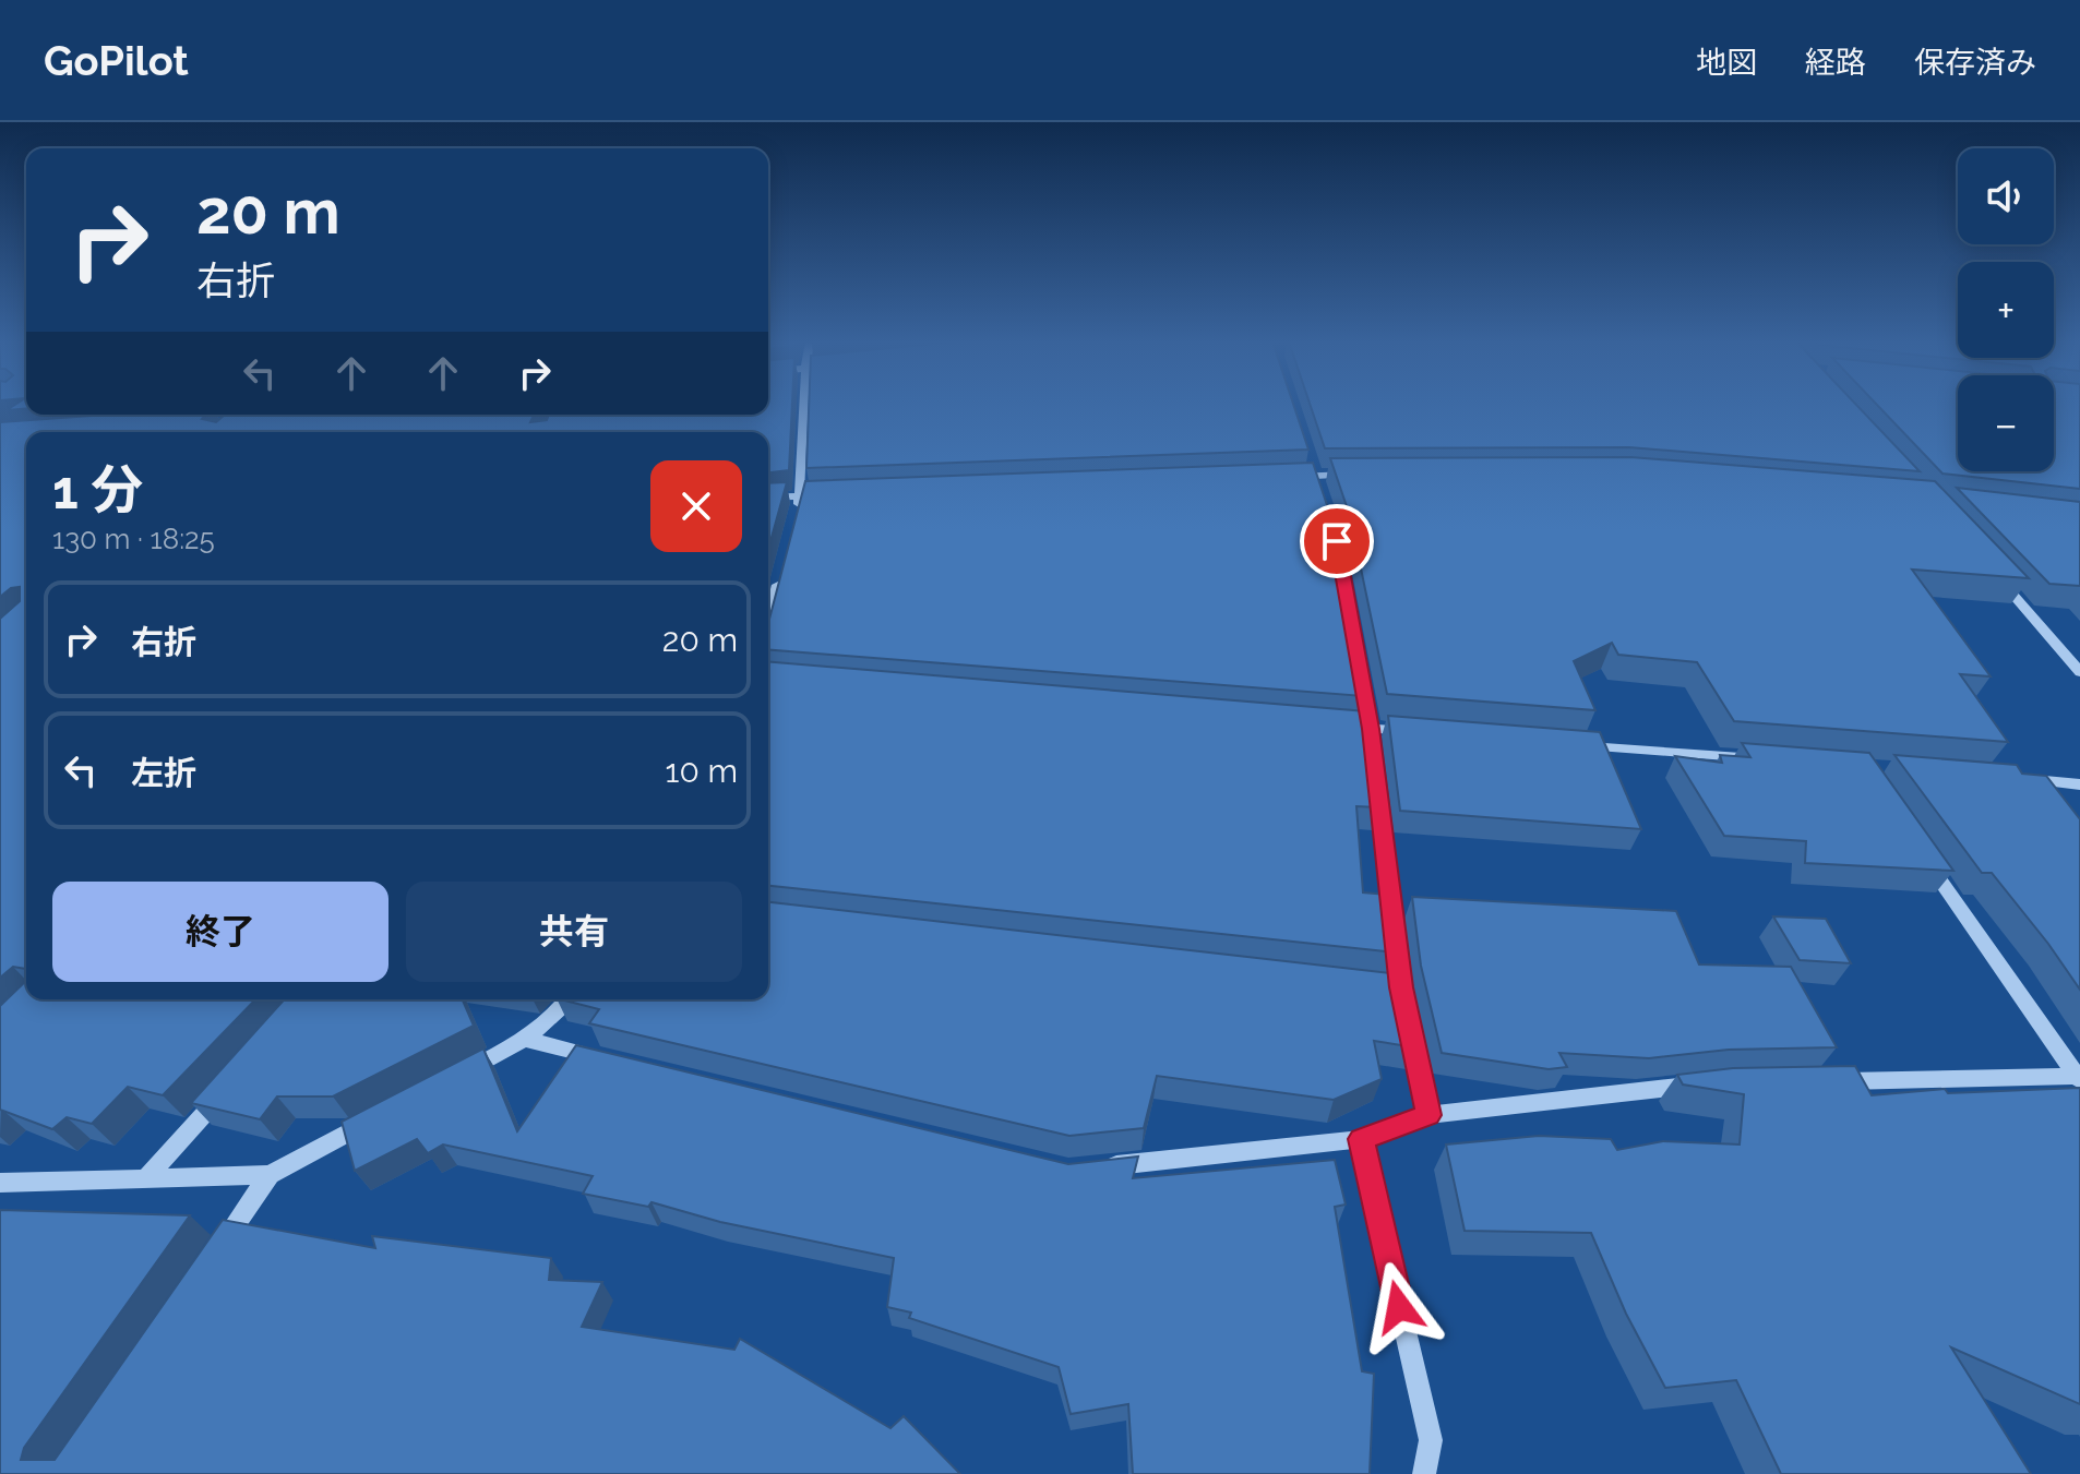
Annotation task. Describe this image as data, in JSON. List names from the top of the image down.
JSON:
{
  "page": {
    "header": "GoPilot",
    "nav": ["地図", "経路", "保存済み"],
    "map_buttons": ["+", "−"],
    "turn": ["20 m", "右折"],
    "heading": ["1 分", "130 m · 18:25"],
    "list": [
      {
        "name": "右折",
        "value": "20 m"
      },
      {
        "name": "左折",
        "value": "10 m"
      }
    ],
    "buttons": ["終了", "共有"]
  }
}
